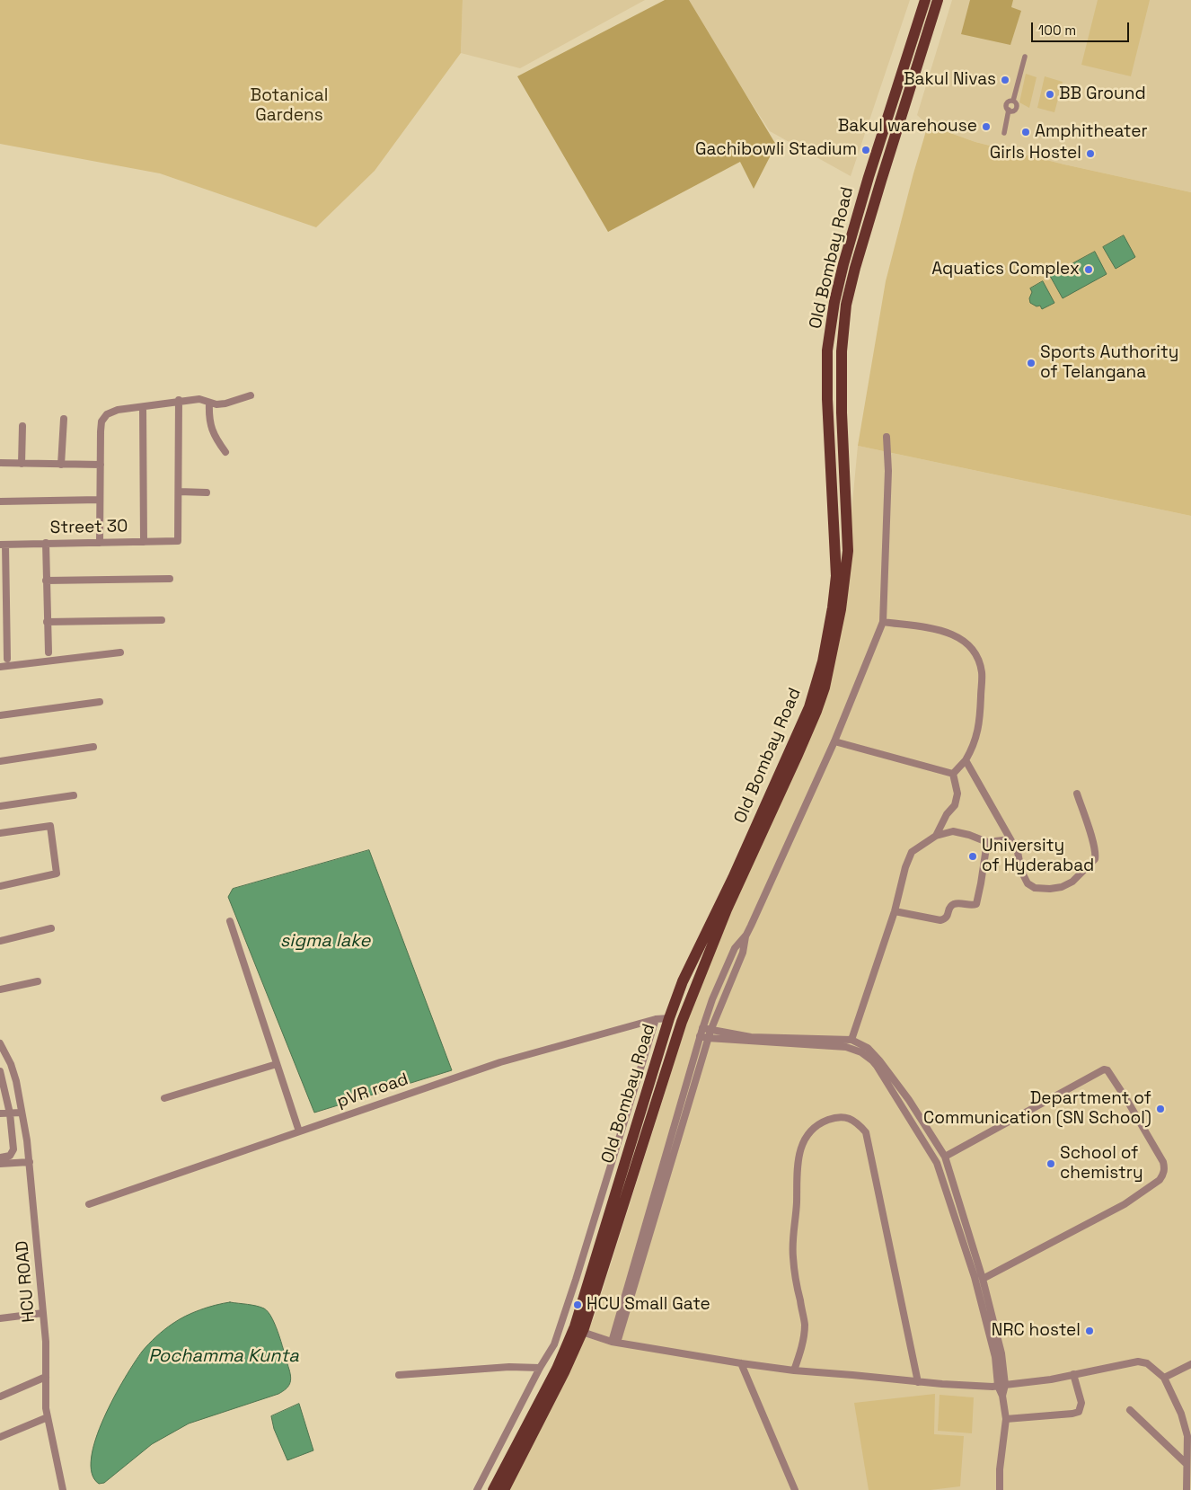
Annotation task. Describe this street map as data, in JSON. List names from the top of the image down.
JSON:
{
  "streets": {
    "main road": ["Old Bombay Road"],
    "street": ["Street 30", "pVR road", "HCU ROAD"]
  },
  "crossings": [
    ["Old Bombay Road", "pVR road"]
  ],
  "water": ["sigma lake", "Pochamma Kunta"],
  "parks": ["Botanical Gardens"],
  "places": [
    "Bakul Nivas",
    "BB Ground",
    "Bakul warehouse",
    "Amphitheater",
    "Gachibowli Stadium",
    "Girls Hostel",
    "Aquatics Complex",
    "Sports Authority of Telangana",
    "University of Hyderabad",
    "Department of Communication (SN School)",
    "School of chemistry",
    "HCU Small Gate",
    "NRC hostel"
  ],
  "scale_bar": "100 m"
}
